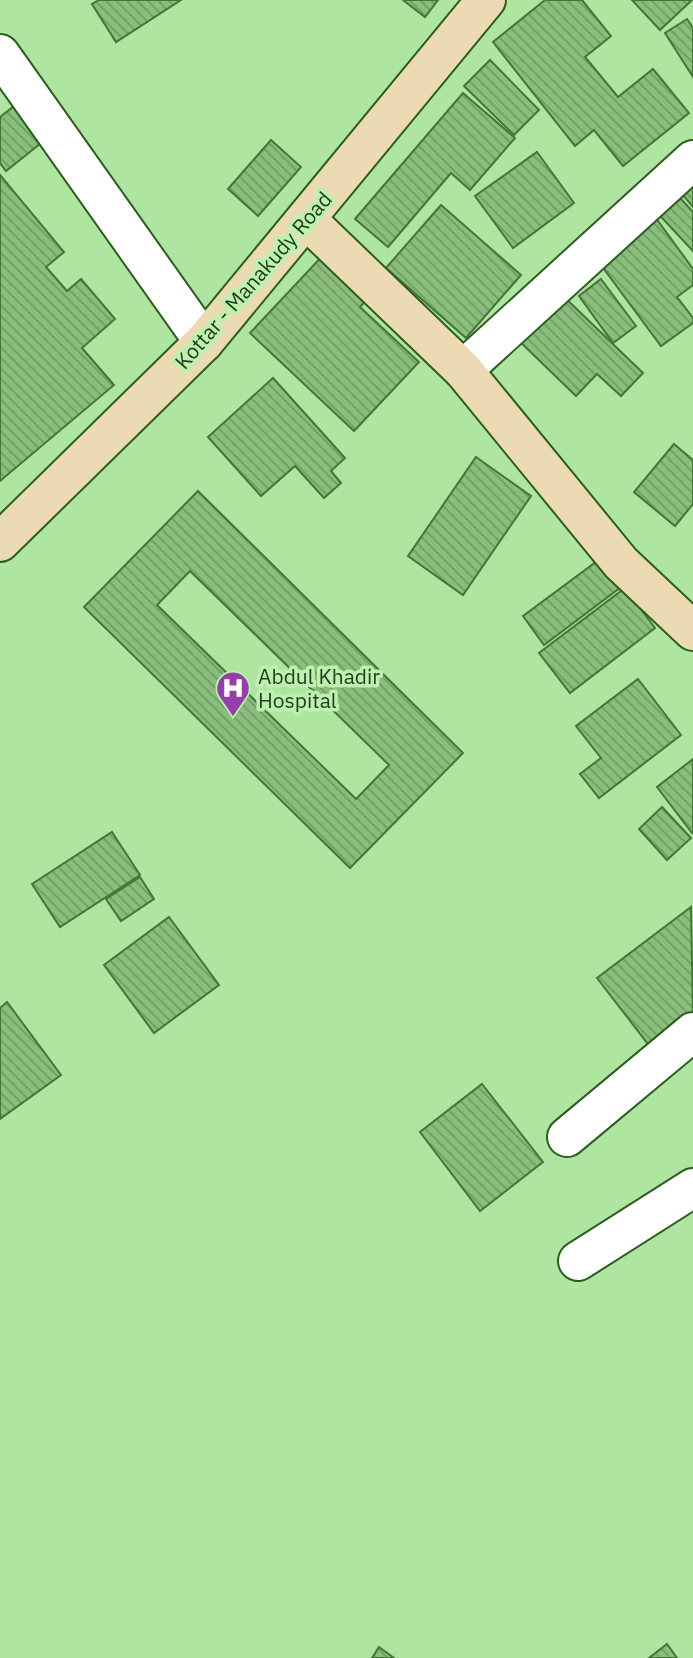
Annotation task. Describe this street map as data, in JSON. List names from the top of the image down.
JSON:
{
  "streets": {
    "main road": ["Kottar - Manakudy Road"]
  },
  "places": {
    "hospital": ["Abdul Khadir Hospital"]
  }
}
